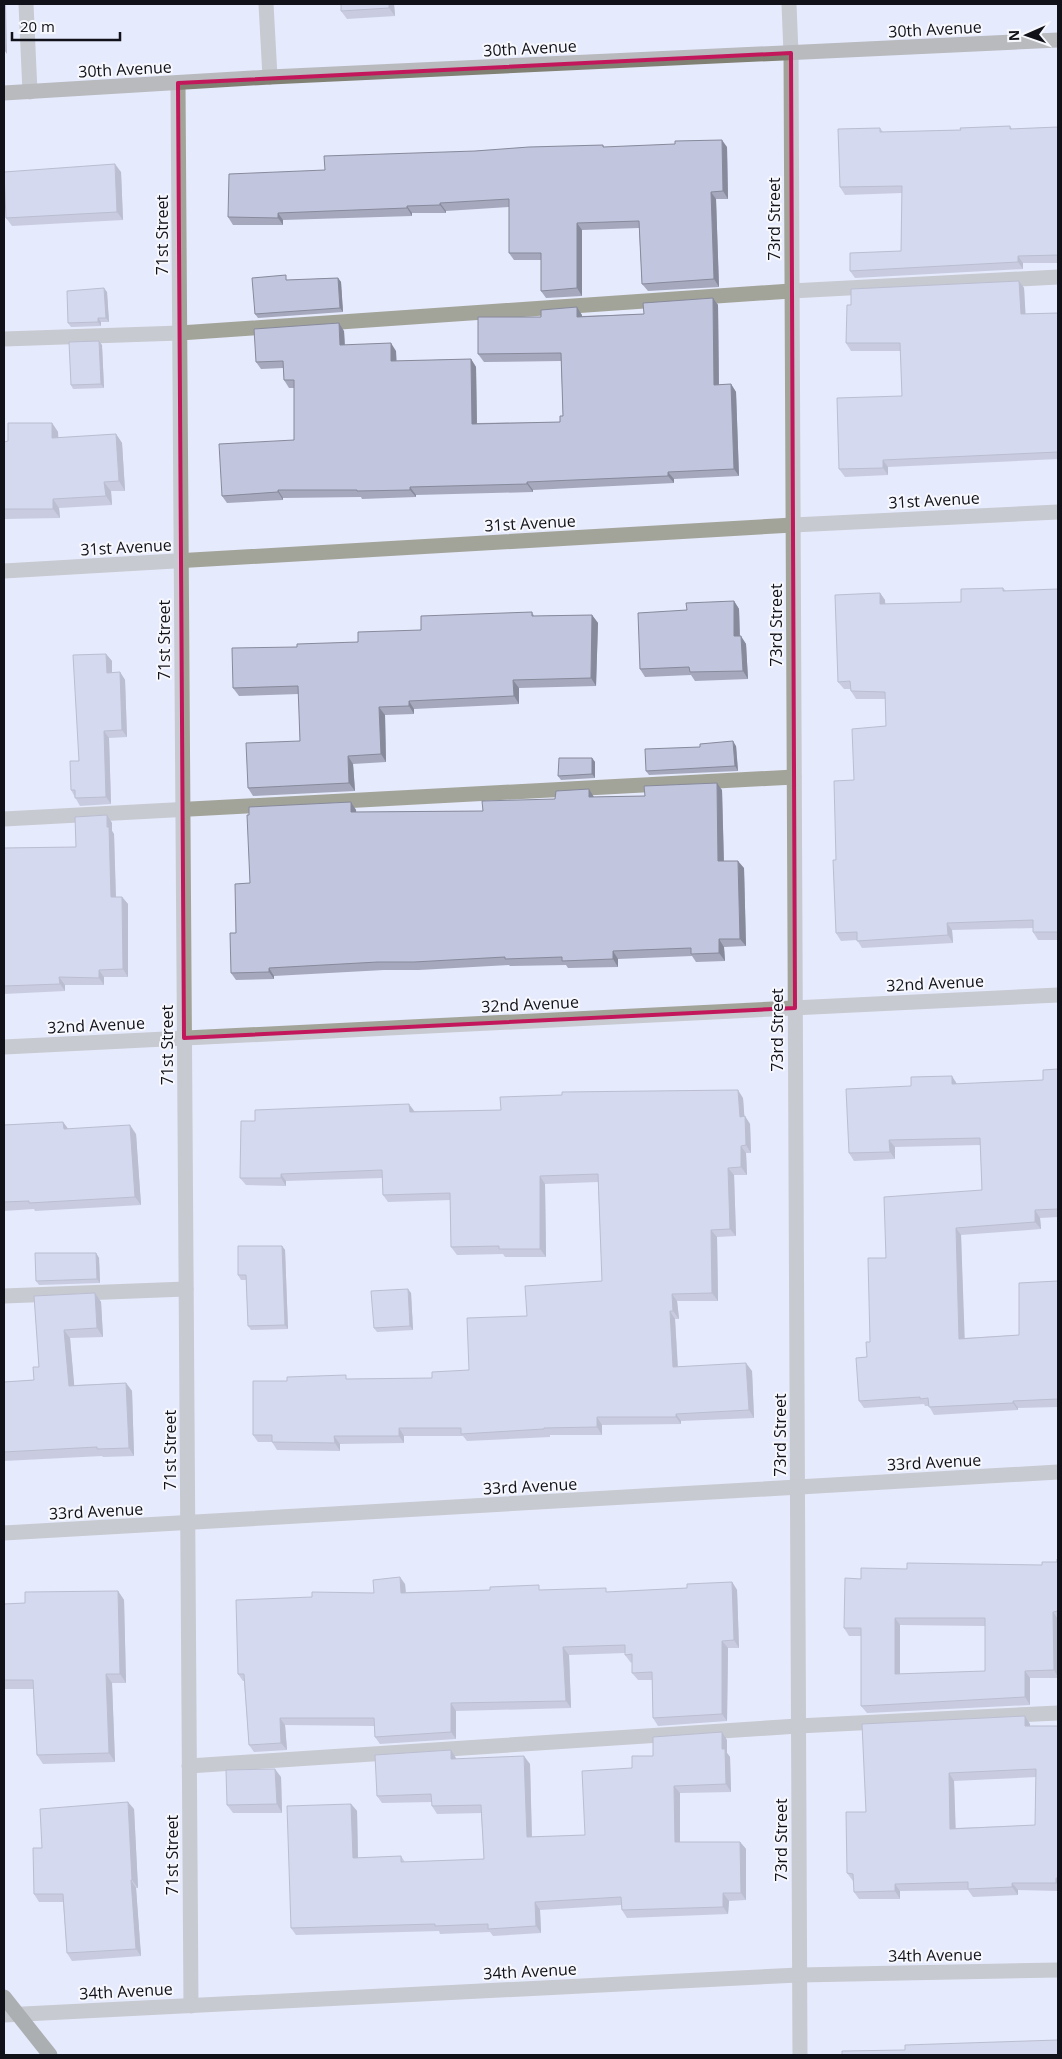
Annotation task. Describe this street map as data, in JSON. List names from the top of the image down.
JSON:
{
  "streets": {
    "street": [
      "30th Avenue",
      "73rd Street",
      "71st Street",
      "31st Avenue",
      "32nd Avenue",
      "33rd Avenue",
      "34th Avenue"
    ]
  },
  "crossings": [
    ["30th Avenue", "73rd Street"],
    ["30th Avenue", "71st Street"],
    ["73rd Street", "31st Avenue"],
    ["73rd Street", "32nd Avenue"],
    ["73rd Street", "33rd Avenue"],
    ["73rd Street", "34th Avenue"],
    ["71st Street", "31st Avenue"],
    ["71st Street", "32nd Avenue"],
    ["71st Street", "33rd Avenue"],
    ["71st Street", "34th Avenue"]
  ],
  "scale_bar": "20 m",
  "north": "left"
}
